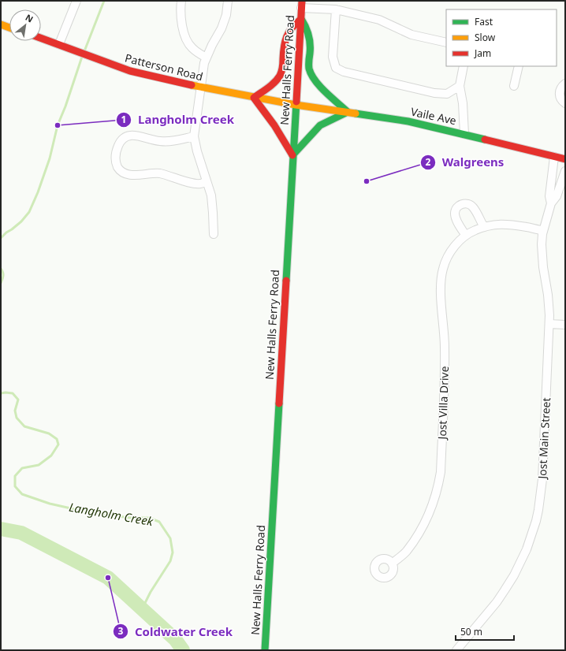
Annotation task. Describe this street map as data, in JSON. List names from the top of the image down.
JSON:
{
  "streets": {
    "main road": ["Patterson Road", "New Halls Ferry Road", "Vaile Ave"],
    "street": ["Jost Villa Drive", "Jost Main Street"]
  },
  "crossings": [
    ["Patterson Road", "New Halls Ferry Road"],
    ["Patterson Road", "Vaile Ave"],
    ["New Halls Ferry Road", "Vaile Ave"],
    ["Vaile Ave", "Jost Main Street"],
    ["Jost Villa Drive", "Jost Main Street"]
  ],
  "water": ["Langholm Creek"],
  "places": ["Langholm Creek", "Walgreens", "Coldwater Creek"],
  "legend": ["Fast", "Slow", "Jam"],
  "scale_bar": "50 m",
  "north": "top right"
}
